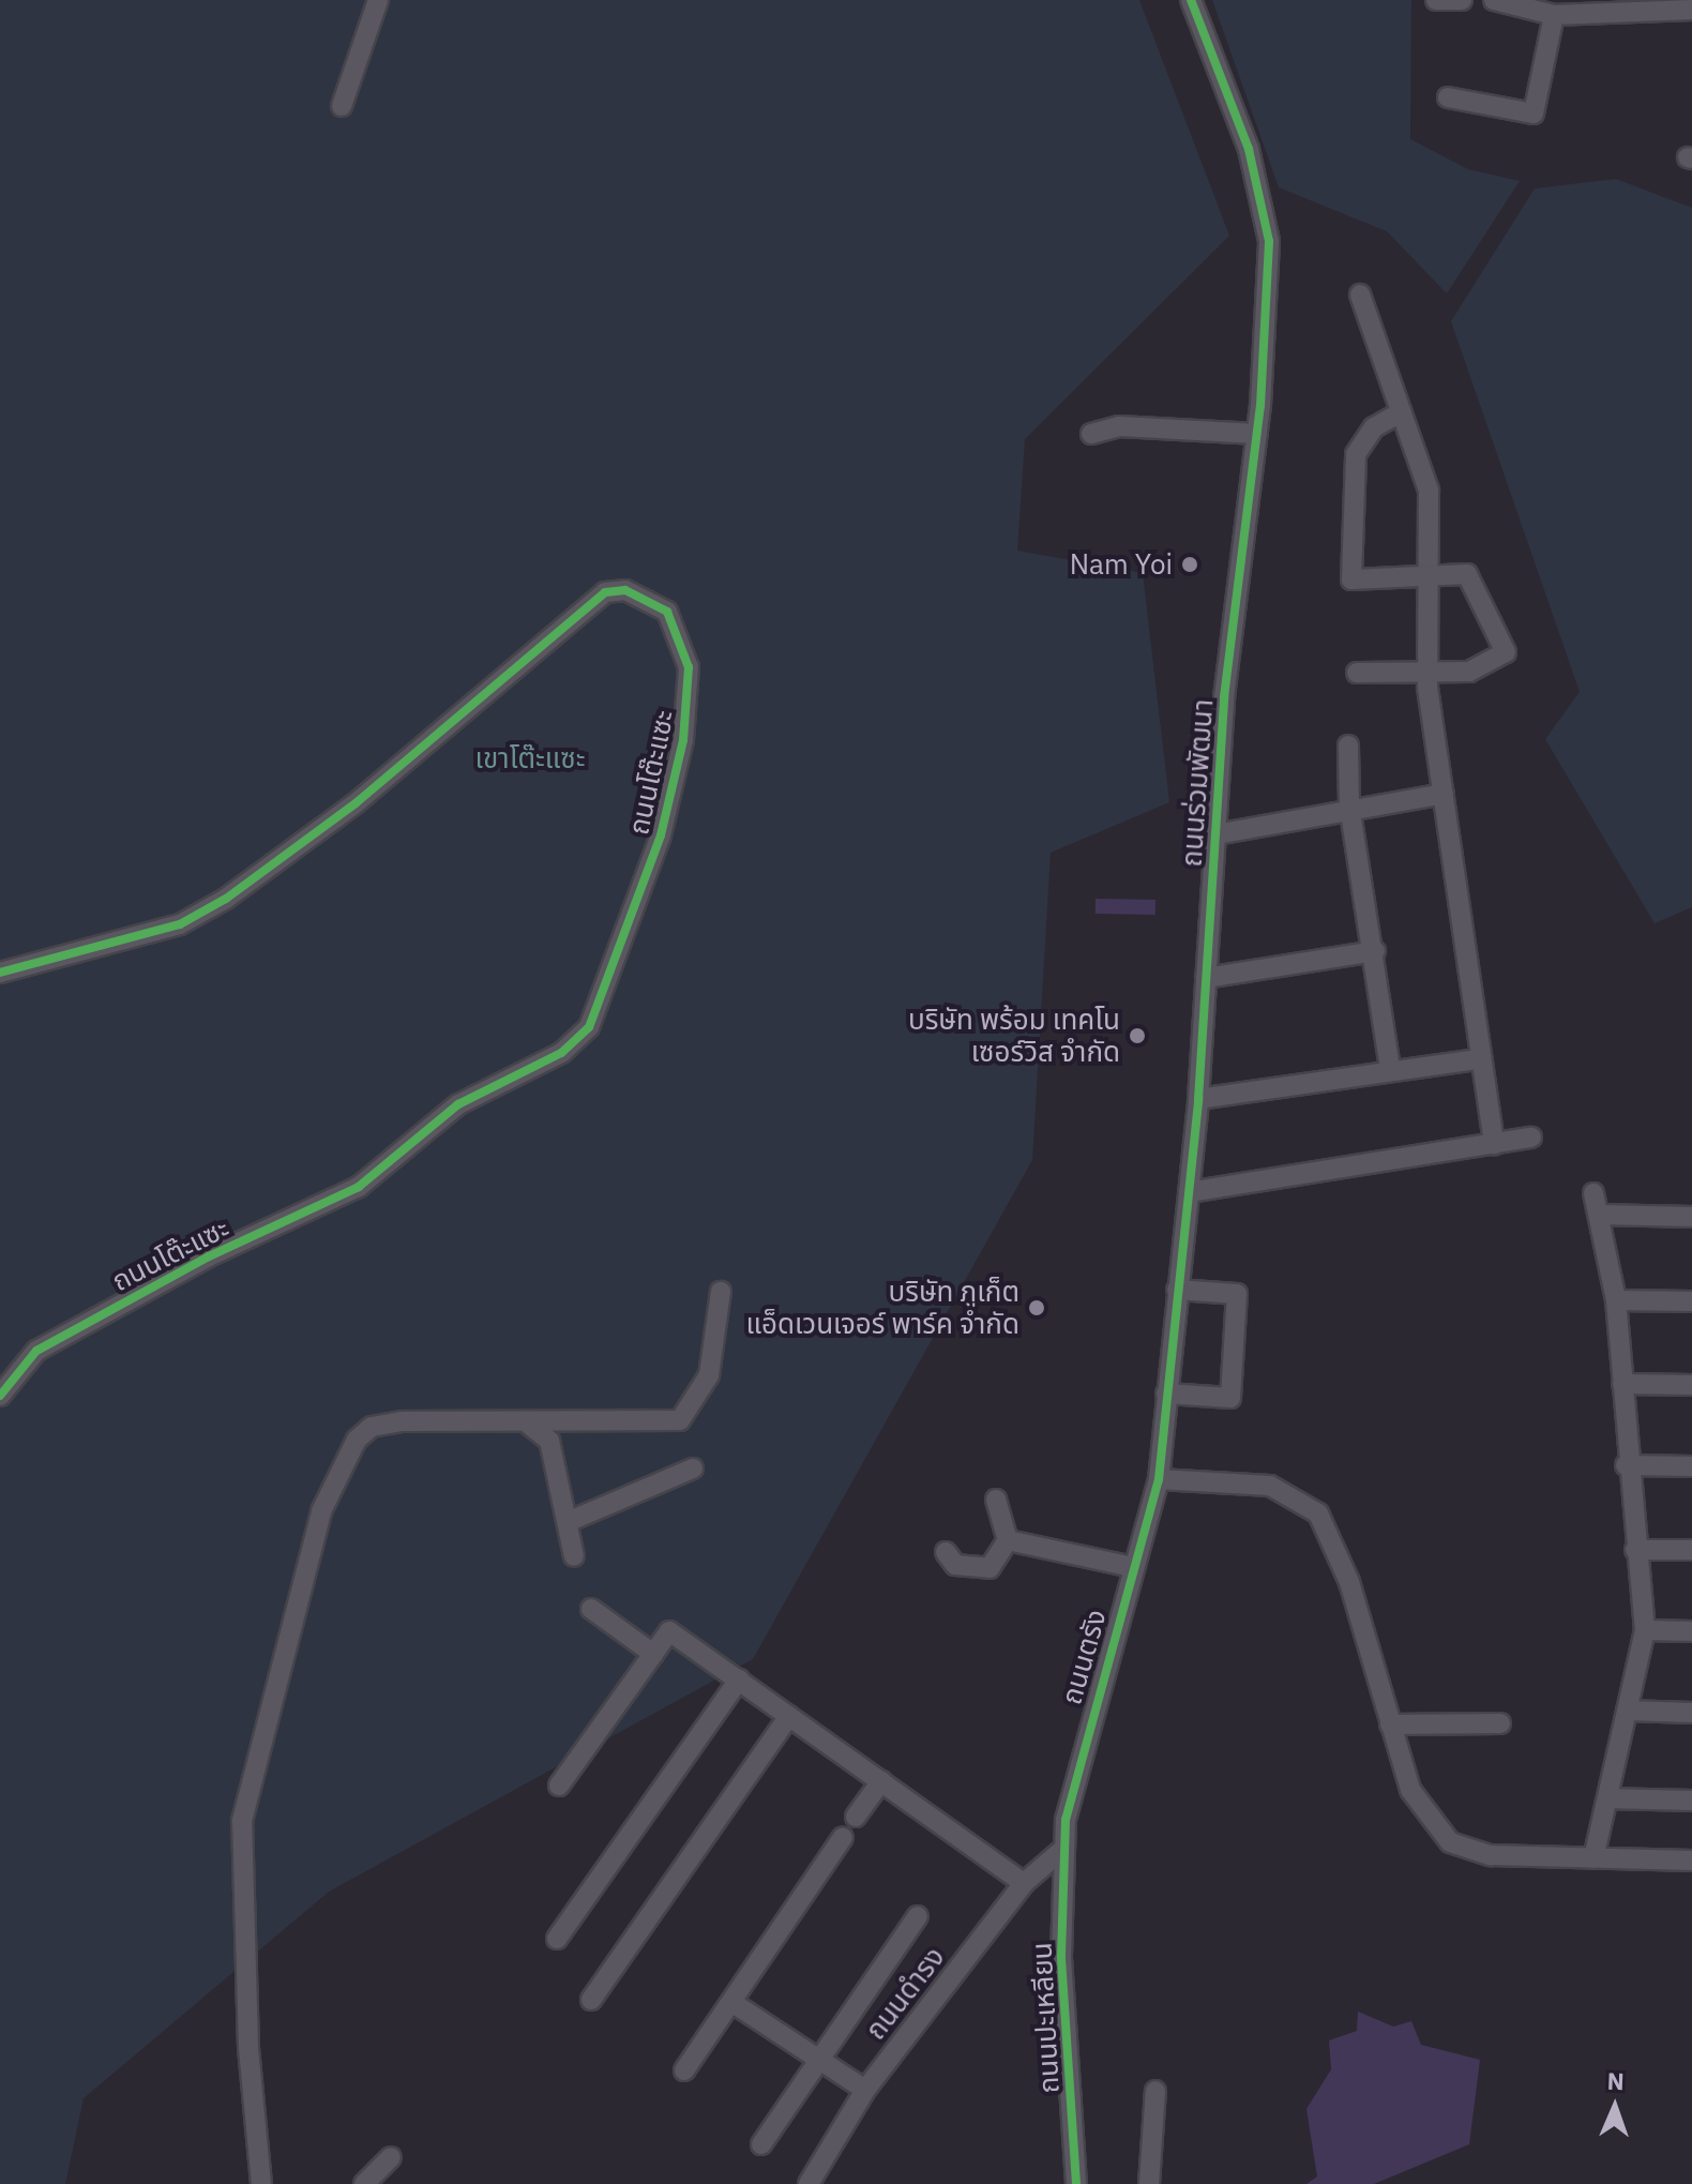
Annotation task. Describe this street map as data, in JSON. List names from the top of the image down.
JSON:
{
  "streets": {
    "street": [
      "ถนนโต๊ะแซะ",
      "ถนนร่วมพัฒนา",
      "ถนนตรัง",
      "ถนนดำรง",
      "ถนนปะเหลียน"
    ]
  },
  "crossings": [
    ["ถนนร่วมพัฒนา", "ถนนตรัง"],
    ["ถนนตรัง", "ถนนดำรง"],
    ["ถนนตรัง", "ถนนปะเหลียน"],
    ["ถนนดำรง", "ถนนปะเหลียน"]
  ],
  "parks": ["เขาโต๊ะแซะ"],
  "places": ["Nam Yoi", "บริษัท พร้อม เทคโน เซอร์วิส จำกัด", "บริษัท ภูเก็ต แอ็ดเวนเจอร์ พาร์ค จำกัด"],
  "north": "top"
}
